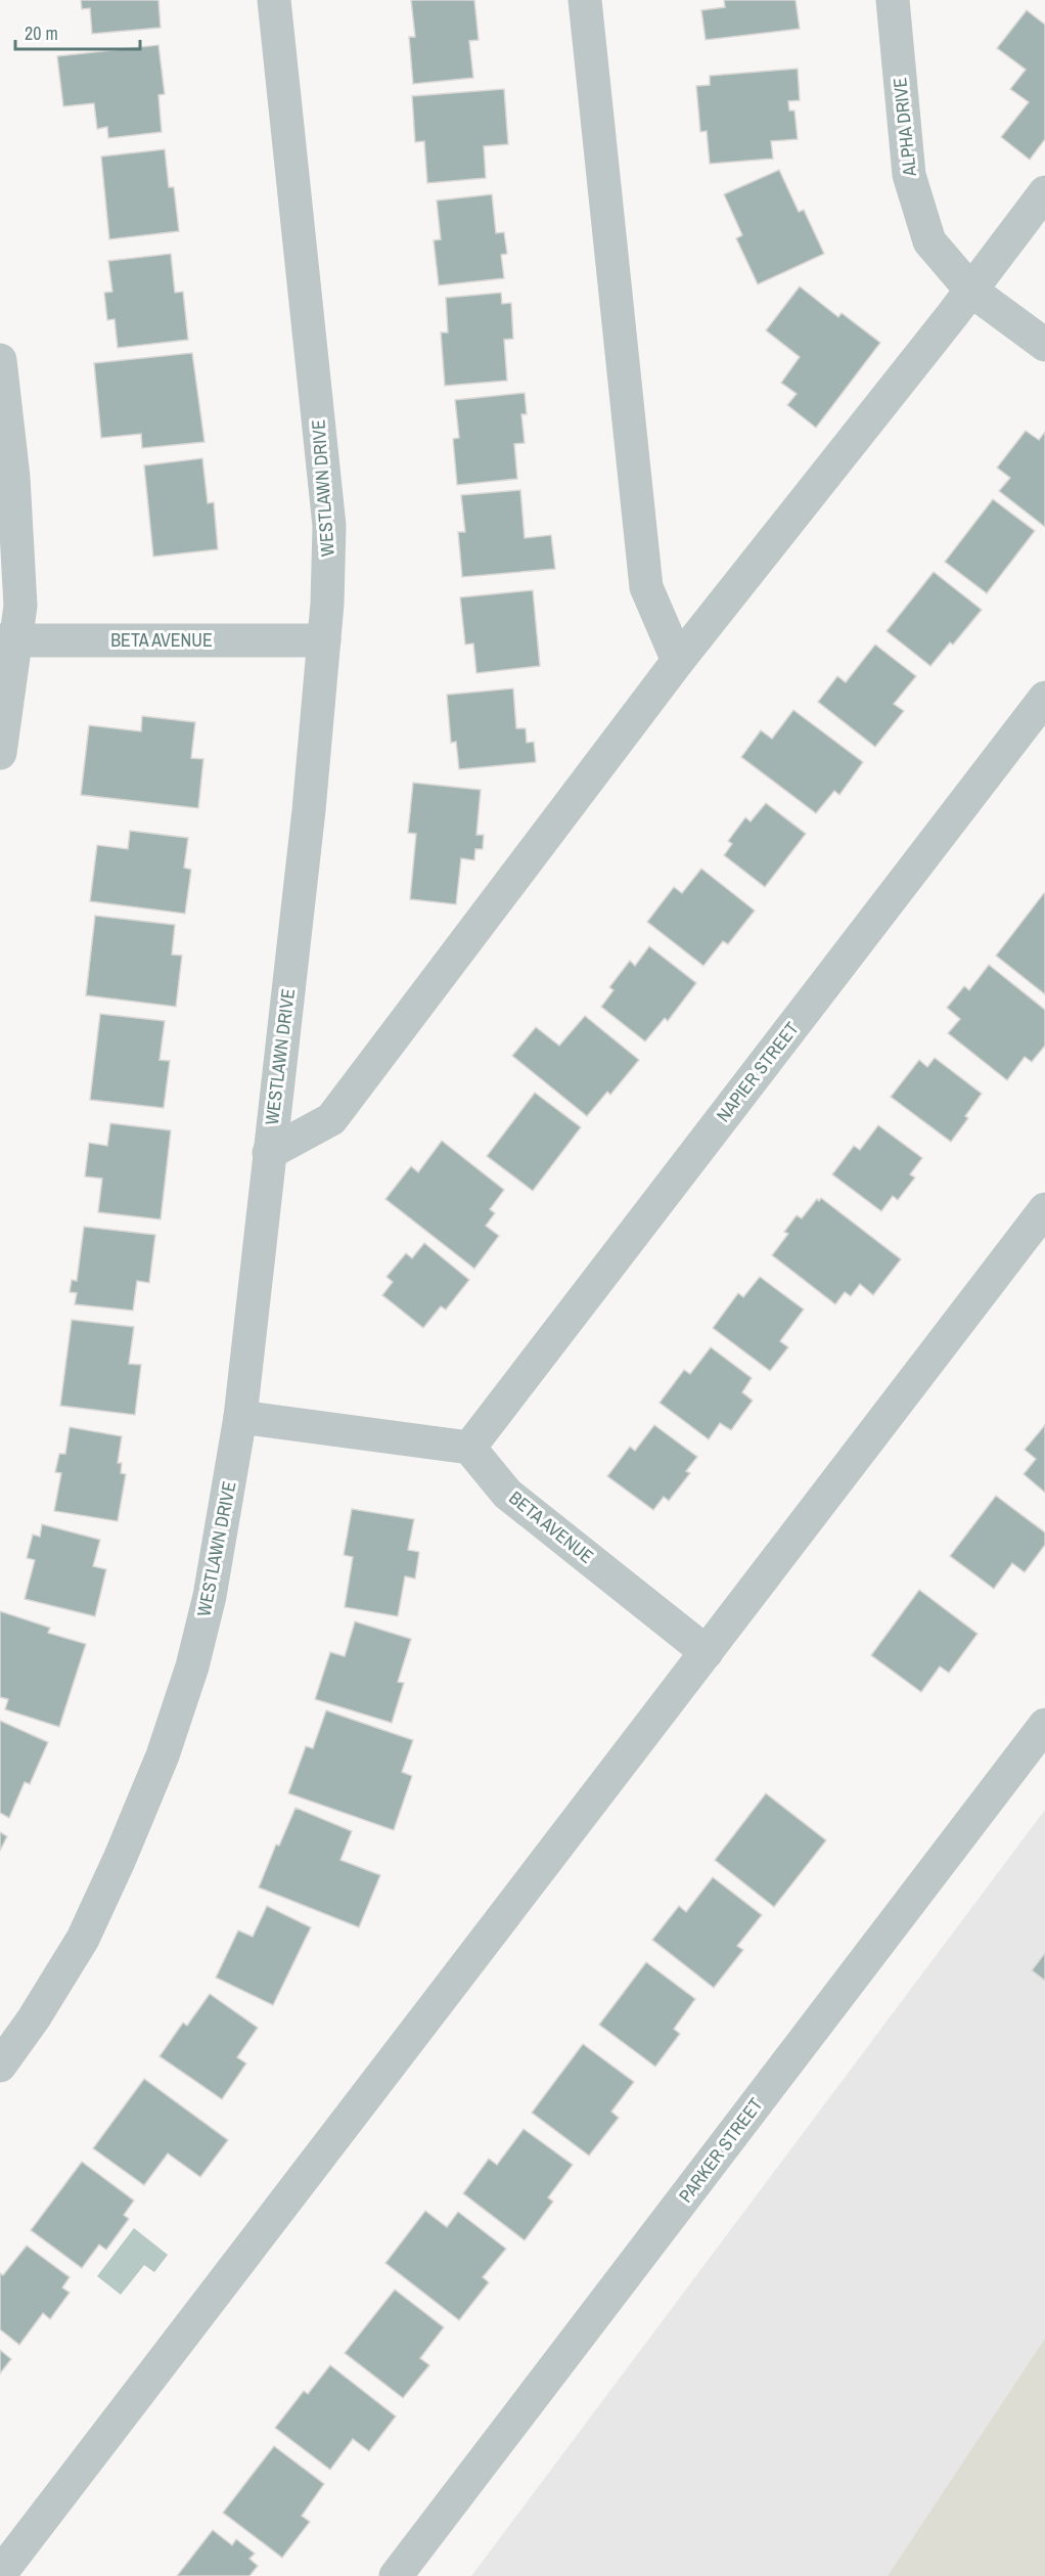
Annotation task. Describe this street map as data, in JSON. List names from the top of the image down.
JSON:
{
  "streets": {
    "street": [
      "ALPHA DRIVE",
      "WESTLAWN DRIVE",
      "BETA AVENUE",
      "NAPIER STREET",
      "PARKER STREET"
    ]
  },
  "crossings": [
    ["WESTLAWN DRIVE", "BETA AVENUE"],
    ["BETA AVENUE", "NAPIER STREET"]
  ],
  "scale_bar": "20 m"
}
